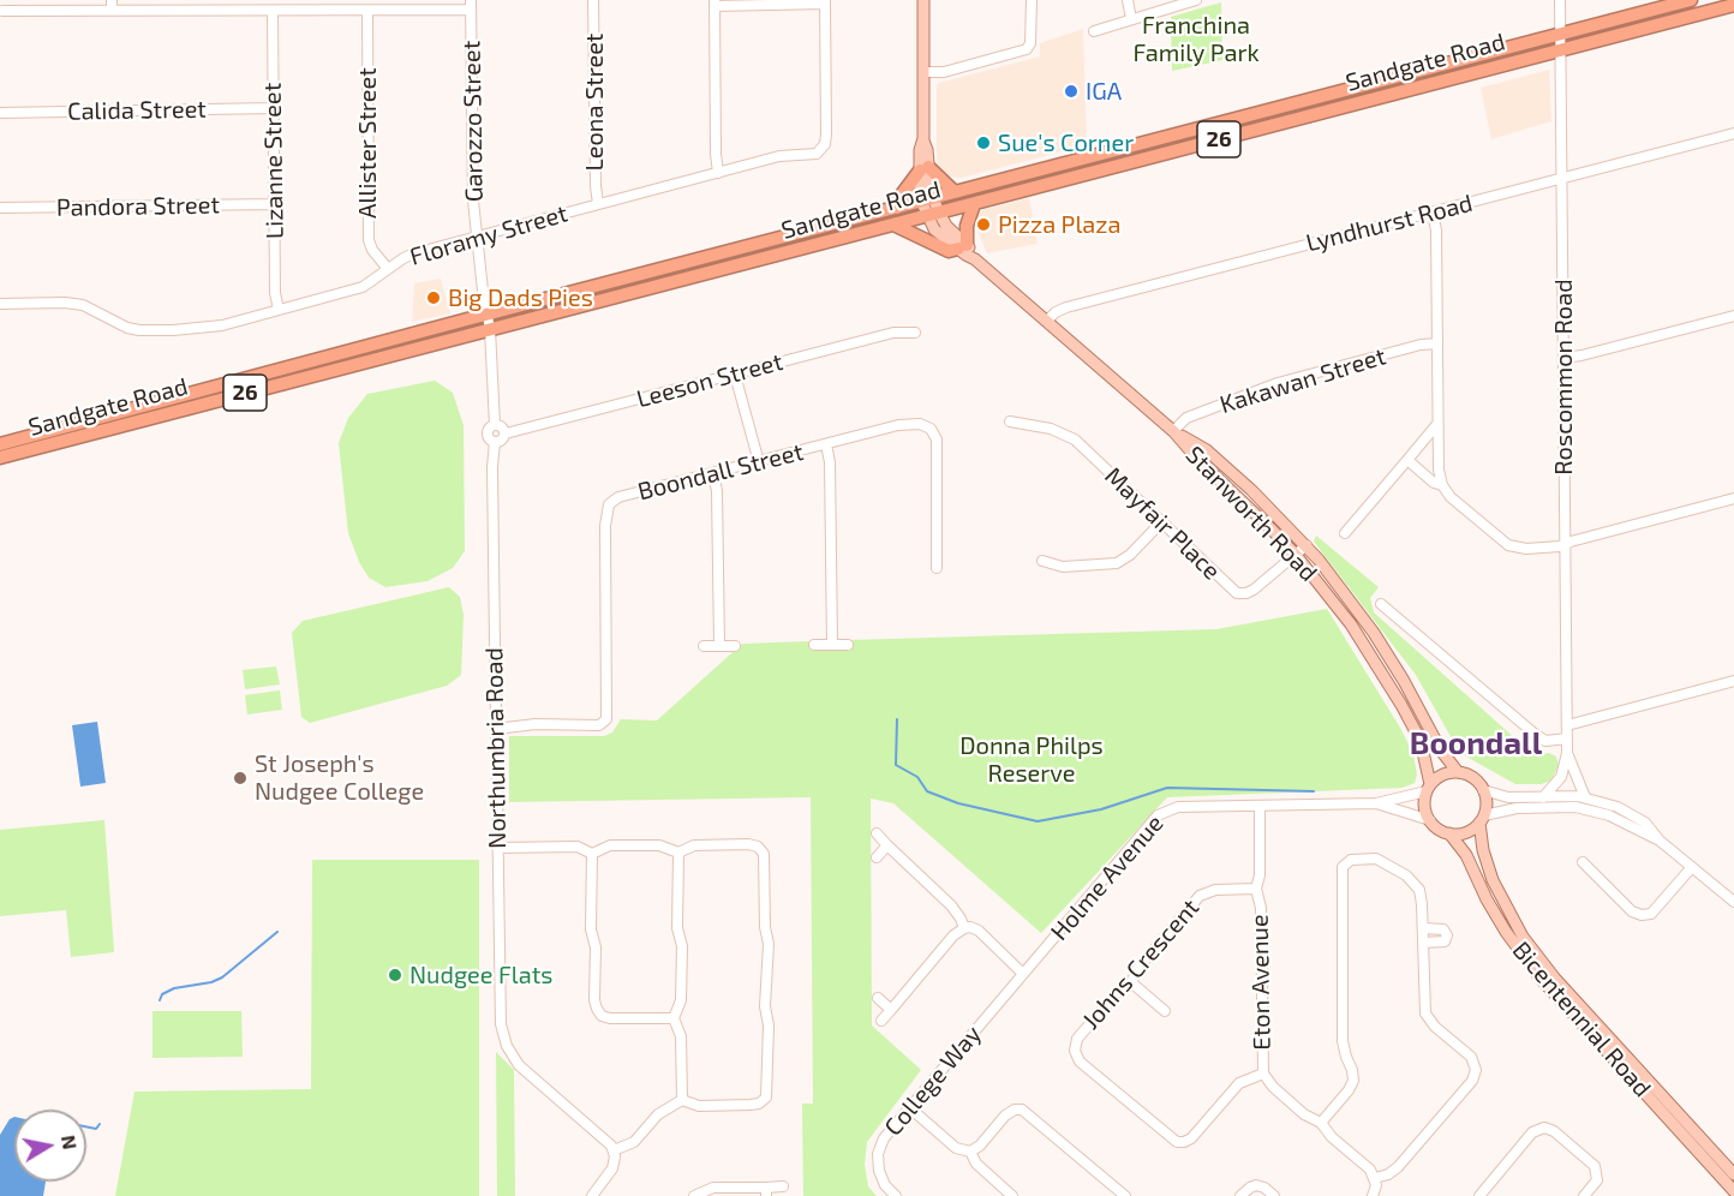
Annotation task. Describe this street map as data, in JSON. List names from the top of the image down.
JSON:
{
  "streets": {
    "highway": ["Sandgate Road", "26"],
    "main road": ["Stanworth Road", "Bicentennial Road"],
    "street": [
      "Leona Street",
      "Calida Street",
      "Garozzo Street",
      "Allister Street",
      "Lizanne Street",
      "Pandora Street",
      "Lyndhurst Road",
      "Floramy Street",
      "Roscommon Road",
      "Leeson Street",
      "Kakawan Street",
      "Boondall Street",
      "Mayfair Place",
      "Northumbria Road",
      "Holme Avenue",
      "Johns Crescent",
      "Eton Avenue",
      "College Way"
    ]
  },
  "crossings": [
    ["Sandgate Road", "Garozzo Street"],
    ["Sandgate Road", "Roscommon Road"],
    ["Sandgate Road", "Stanworth Road"],
    ["Leona Street", "Floramy Street"],
    ["Calida Street", "Lizanne Street"],
    ["Garozzo Street", "Floramy Street"],
    ["Allister Street", "Floramy Street"],
    ["Lizanne Street", "Pandora Street"],
    ["Lizanne Street", "Floramy Street"],
    ["Lyndhurst Road", "Roscommon Road"],
    ["Lyndhurst Road", "Stanworth Road"],
    ["Leeson Street", "Northumbria Road"],
    ["Kakawan Street", "Stanworth Road"],
    ["Boondall Street", "Northumbria Road"],
    ["Stanworth Road", "Mayfair Place"],
    ["Stanworth Road", "Holme Avenue"],
    ["Stanworth Road", "Bicentennial Road"],
    ["Holme Avenue", "Eton Avenue"],
    ["Holme Avenue", "Bicentennial Road"],
    ["Holme Avenue", "College Way"],
    ["Johns Crescent", "Eton Avenue"]
  ],
  "districts": ["Boondall"],
  "parks": ["Franchina Family Park", "Donna Philps Reserve"],
  "places": [
    "IGA",
    "Sue's Corner",
    "Pizza Plaza",
    "Big Dads Pies",
    "St Joseph's Nudgee College",
    "Nudgee Flats"
  ],
  "north": "right"
}
